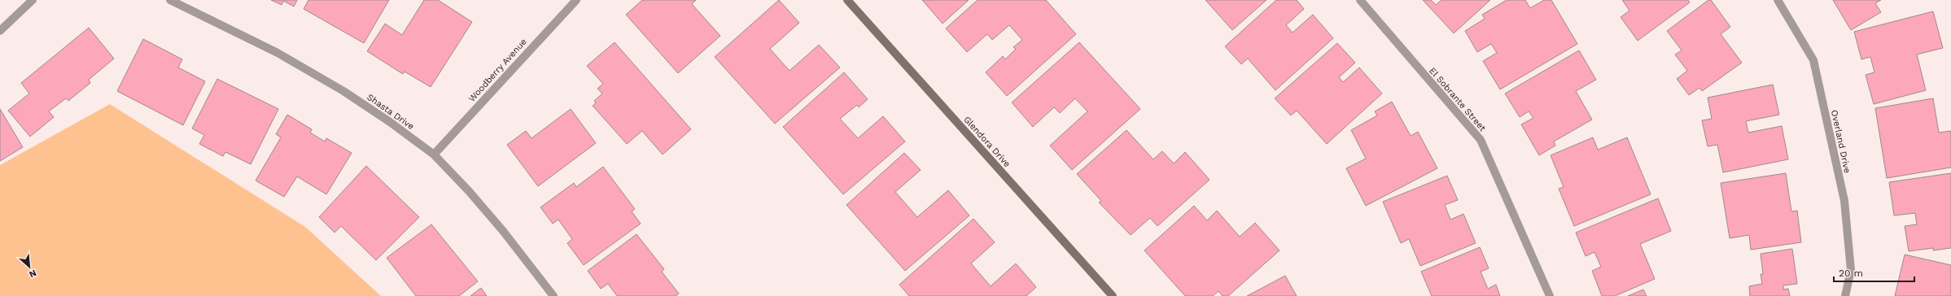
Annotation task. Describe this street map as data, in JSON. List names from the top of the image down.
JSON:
{
  "streets": {
    "street": [
      "Woodberry Avenue",
      "El Sobrante Street",
      "Shasta Drive",
      "Glendora Drive",
      "Overland Drive"
    ]
  },
  "crossings": [
    ["Woodberry Avenue", "Shasta Drive"]
  ],
  "scale_bar": "20 m",
  "north": "bottom right"
}
